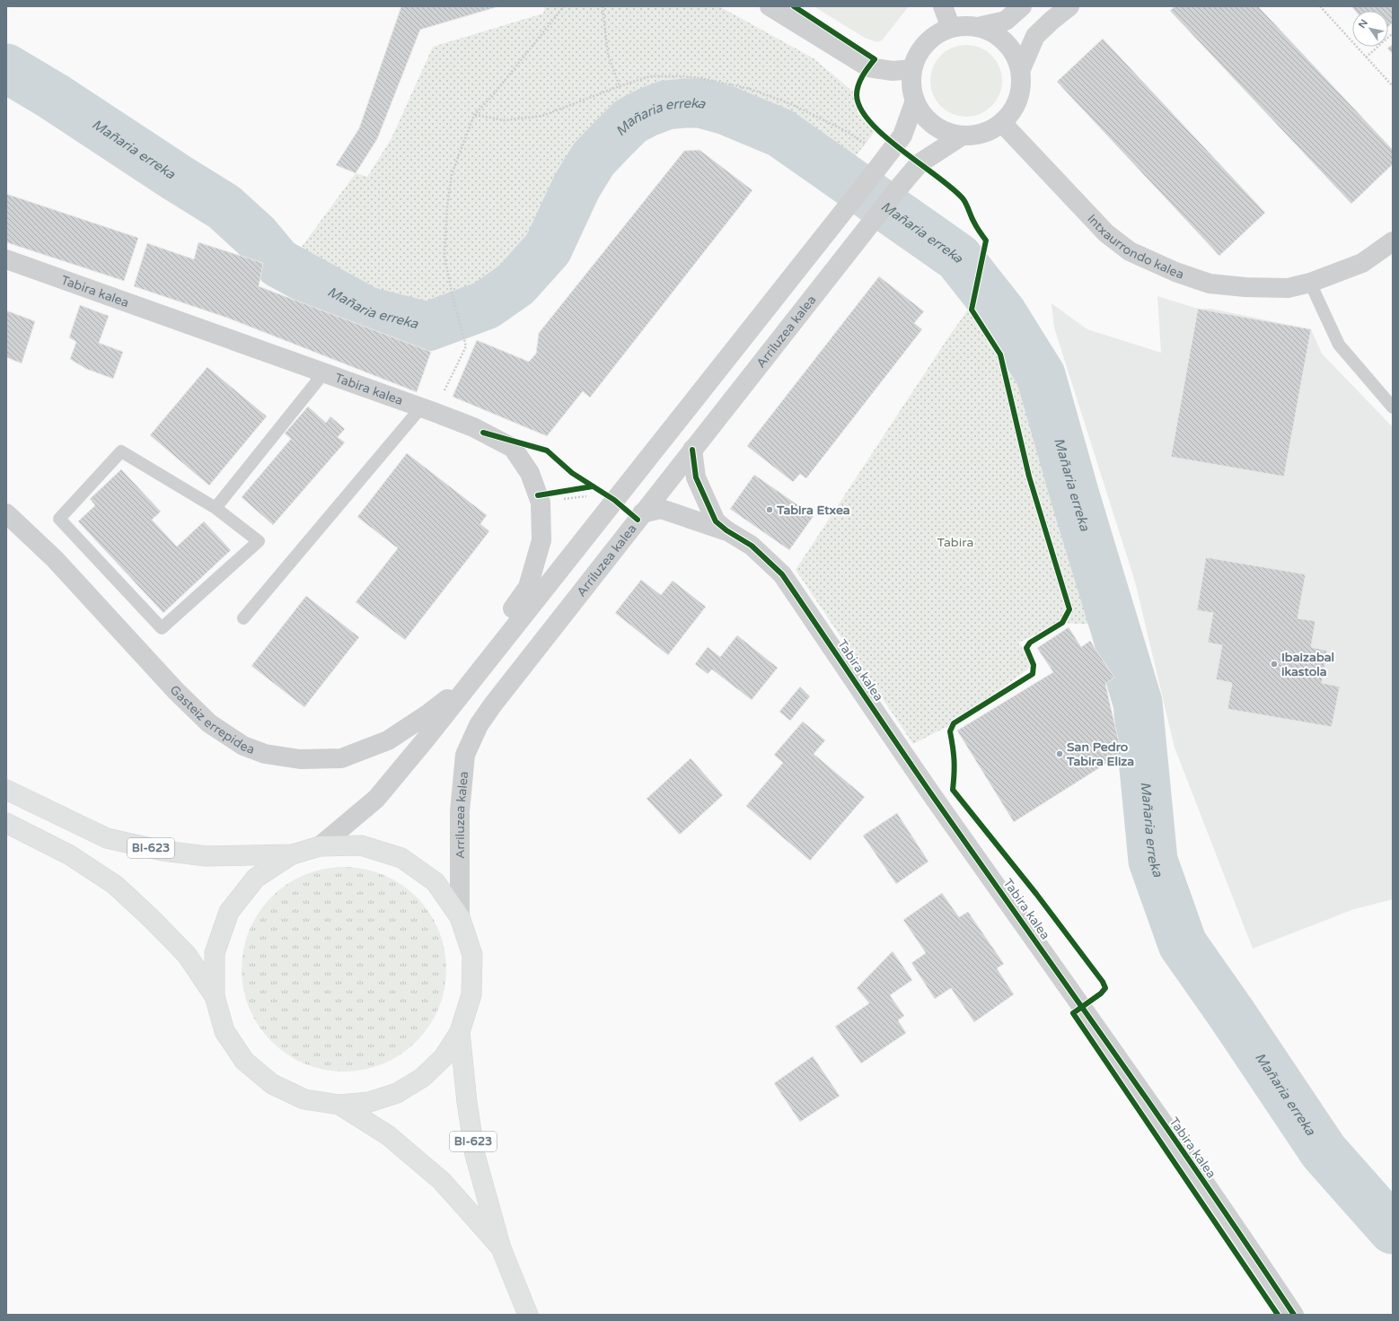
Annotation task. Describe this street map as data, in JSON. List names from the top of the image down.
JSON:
{
  "streets": {
    "main road": ["BI-623"],
    "street": [
      "Intxaurrondo kalea",
      "Tabira kalea",
      "Arriluzea kalea",
      "Gasteiz errepidea"
    ]
  },
  "crossings": [
    ["Intxaurrondo kalea", "Arriluzea kalea"],
    ["Tabira kalea", "Arriluzea kalea"],
    ["Arriluzea kalea", "Gasteiz errepidea"]
  ],
  "water": ["Mañaria erreka"],
  "parks": ["Tabira"],
  "places": ["Tabira Etxea", "Ibaizabal ikastola", "San Pedro Tabira Eliza"],
  "north": "top left"
}
